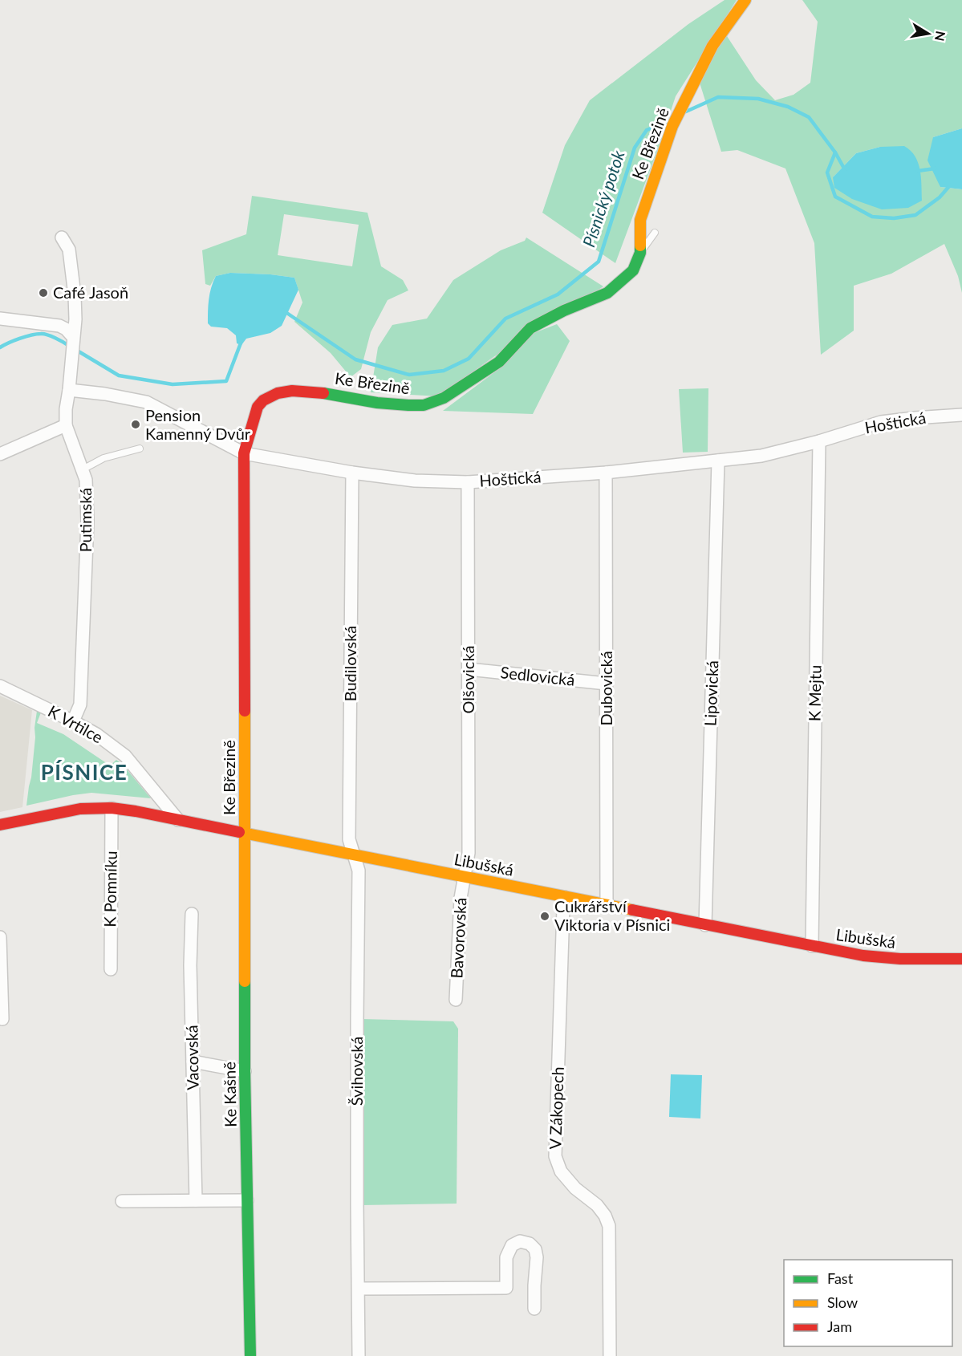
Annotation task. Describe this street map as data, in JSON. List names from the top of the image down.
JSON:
{
  "streets": {
    "street": [
      "Ke Březině",
      "Hoštická",
      "Putimská",
      "Budilovská",
      "Sedlovická",
      "Olšovická",
      "Dubovická",
      "Lipovická",
      "K Mejtu",
      "K Vrtilce",
      "Libušská",
      "K Pomníku",
      "Bavorovská",
      "Vacovská",
      "Švihovská",
      "Ke Kašně",
      "V Zákopech"
    ]
  },
  "crossings": [
    ["Ke Březině", "Hoštická"],
    ["Ke Březině", "Libušská"],
    ["Ke Březině", "Ke Kašně"],
    ["Hoštická", "Putimská"],
    ["Hoštická", "Budilovská"],
    ["Hoštická", "Olšovická"],
    ["Hoštická", "Dubovická"],
    ["Hoštická", "Lipovická"],
    ["Hoštická", "K Mejtu"],
    ["Putimská", "K Vrtilce"],
    ["Budilovská", "Libušská"],
    ["Budilovská", "Švihovská"],
    ["Sedlovická", "Olšovická"],
    ["Sedlovická", "Dubovická"],
    ["Olšovická", "Libušská"],
    ["Olšovická", "Bavorovská"],
    ["Dubovická", "Libušská"],
    ["Lipovická", "Libušská"],
    ["K Mejtu", "Libušská"],
    ["K Vrtilce", "Libušská"],
    ["Libušská", "K Pomníku"],
    ["Libušská", "Bavorovská"],
    ["Libušská", "Švihovská"],
    ["Libušská", "Ke Kašně"],
    ["Libušská", "V Zákopech"]
  ],
  "districts": ["PÍSNICE"],
  "water": ["Písnický potok"],
  "places": ["Café Jasoň", "Pension Kamenný Dvůr", "Cukrářství Viktoria v Písnici"],
  "legend": ["Fast", "Slow", "Jam"],
  "north": "right"
}
